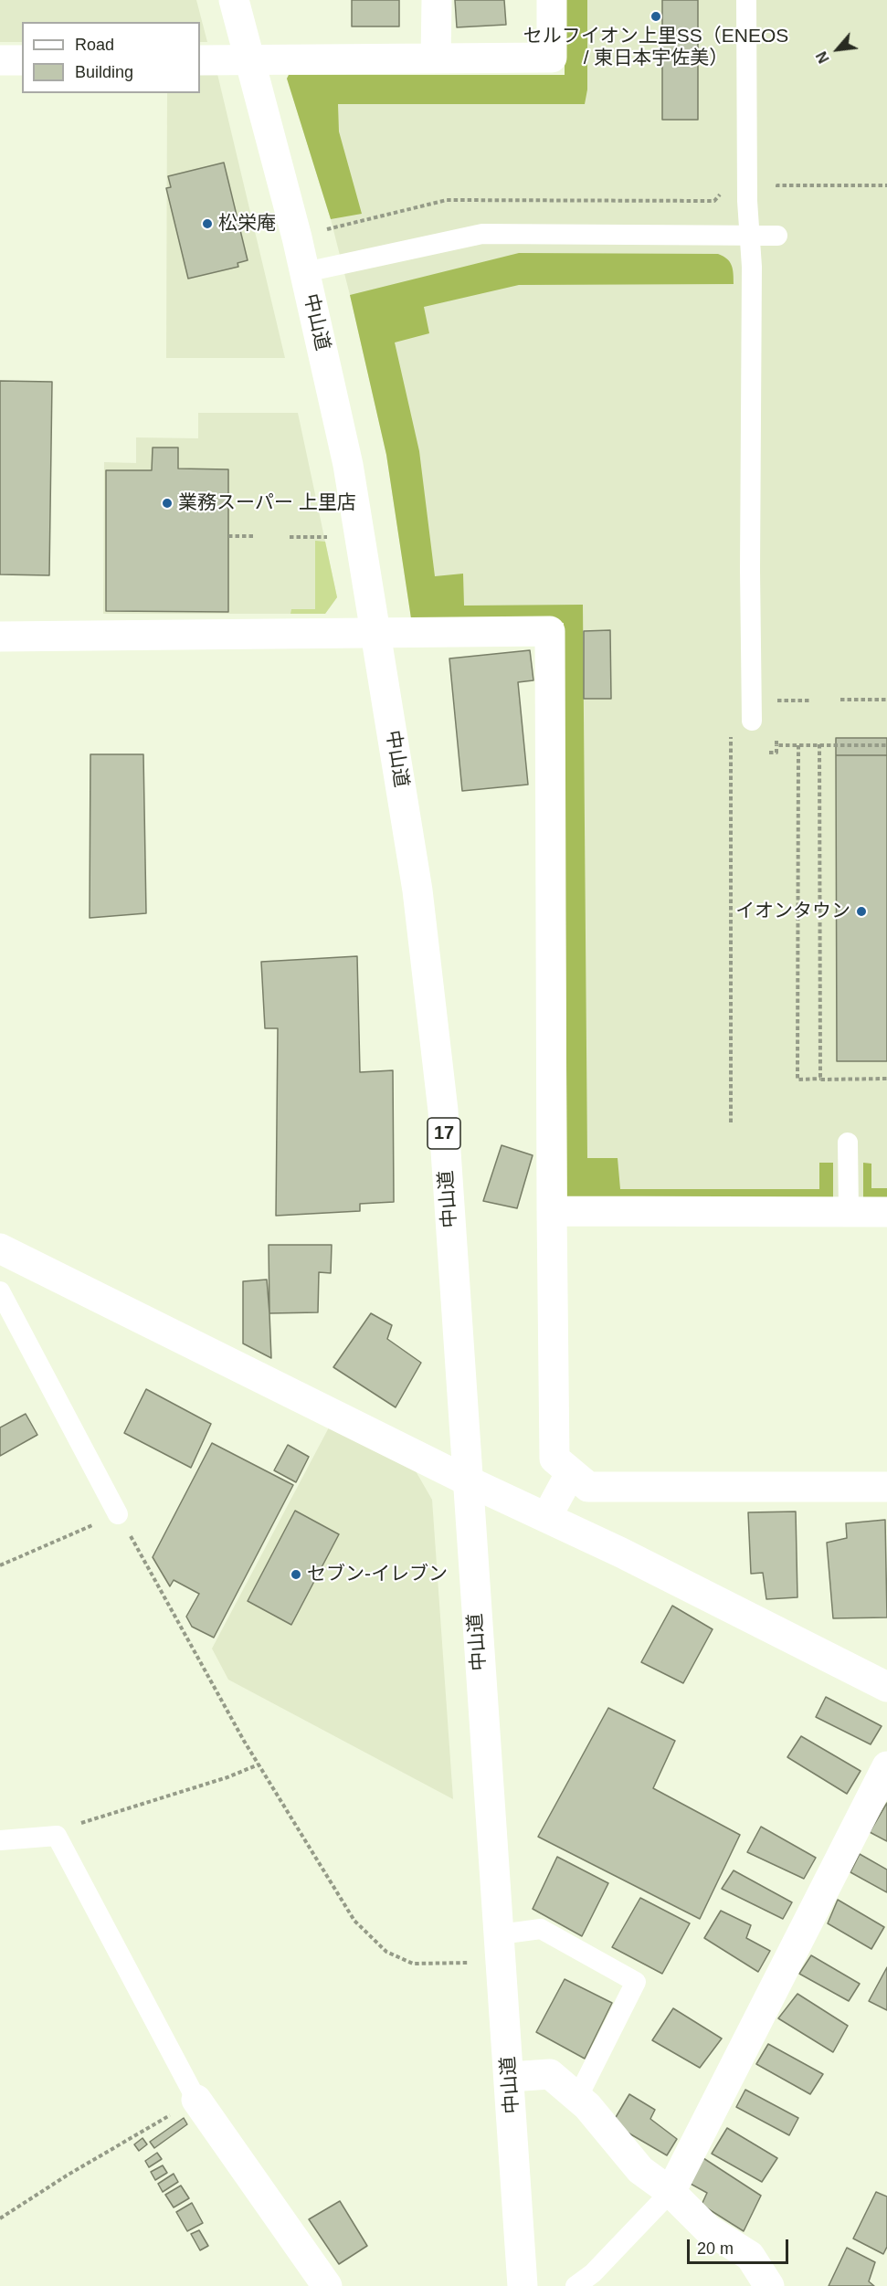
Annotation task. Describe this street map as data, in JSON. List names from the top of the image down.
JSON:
{
  "streets": {
    "main road": ["中山道", "17"]
  },
  "places": [
    "セルフイオン上里SS（ENEOS / 東日本宇佐美）",
    "松栄庵",
    "業務スーパー 上里店",
    "イオンタウン",
    "セブン-イレブン"
  ],
  "legend": ["Road", "Building"],
  "scale_bar": "20 m",
  "north": "bottom left"
}
